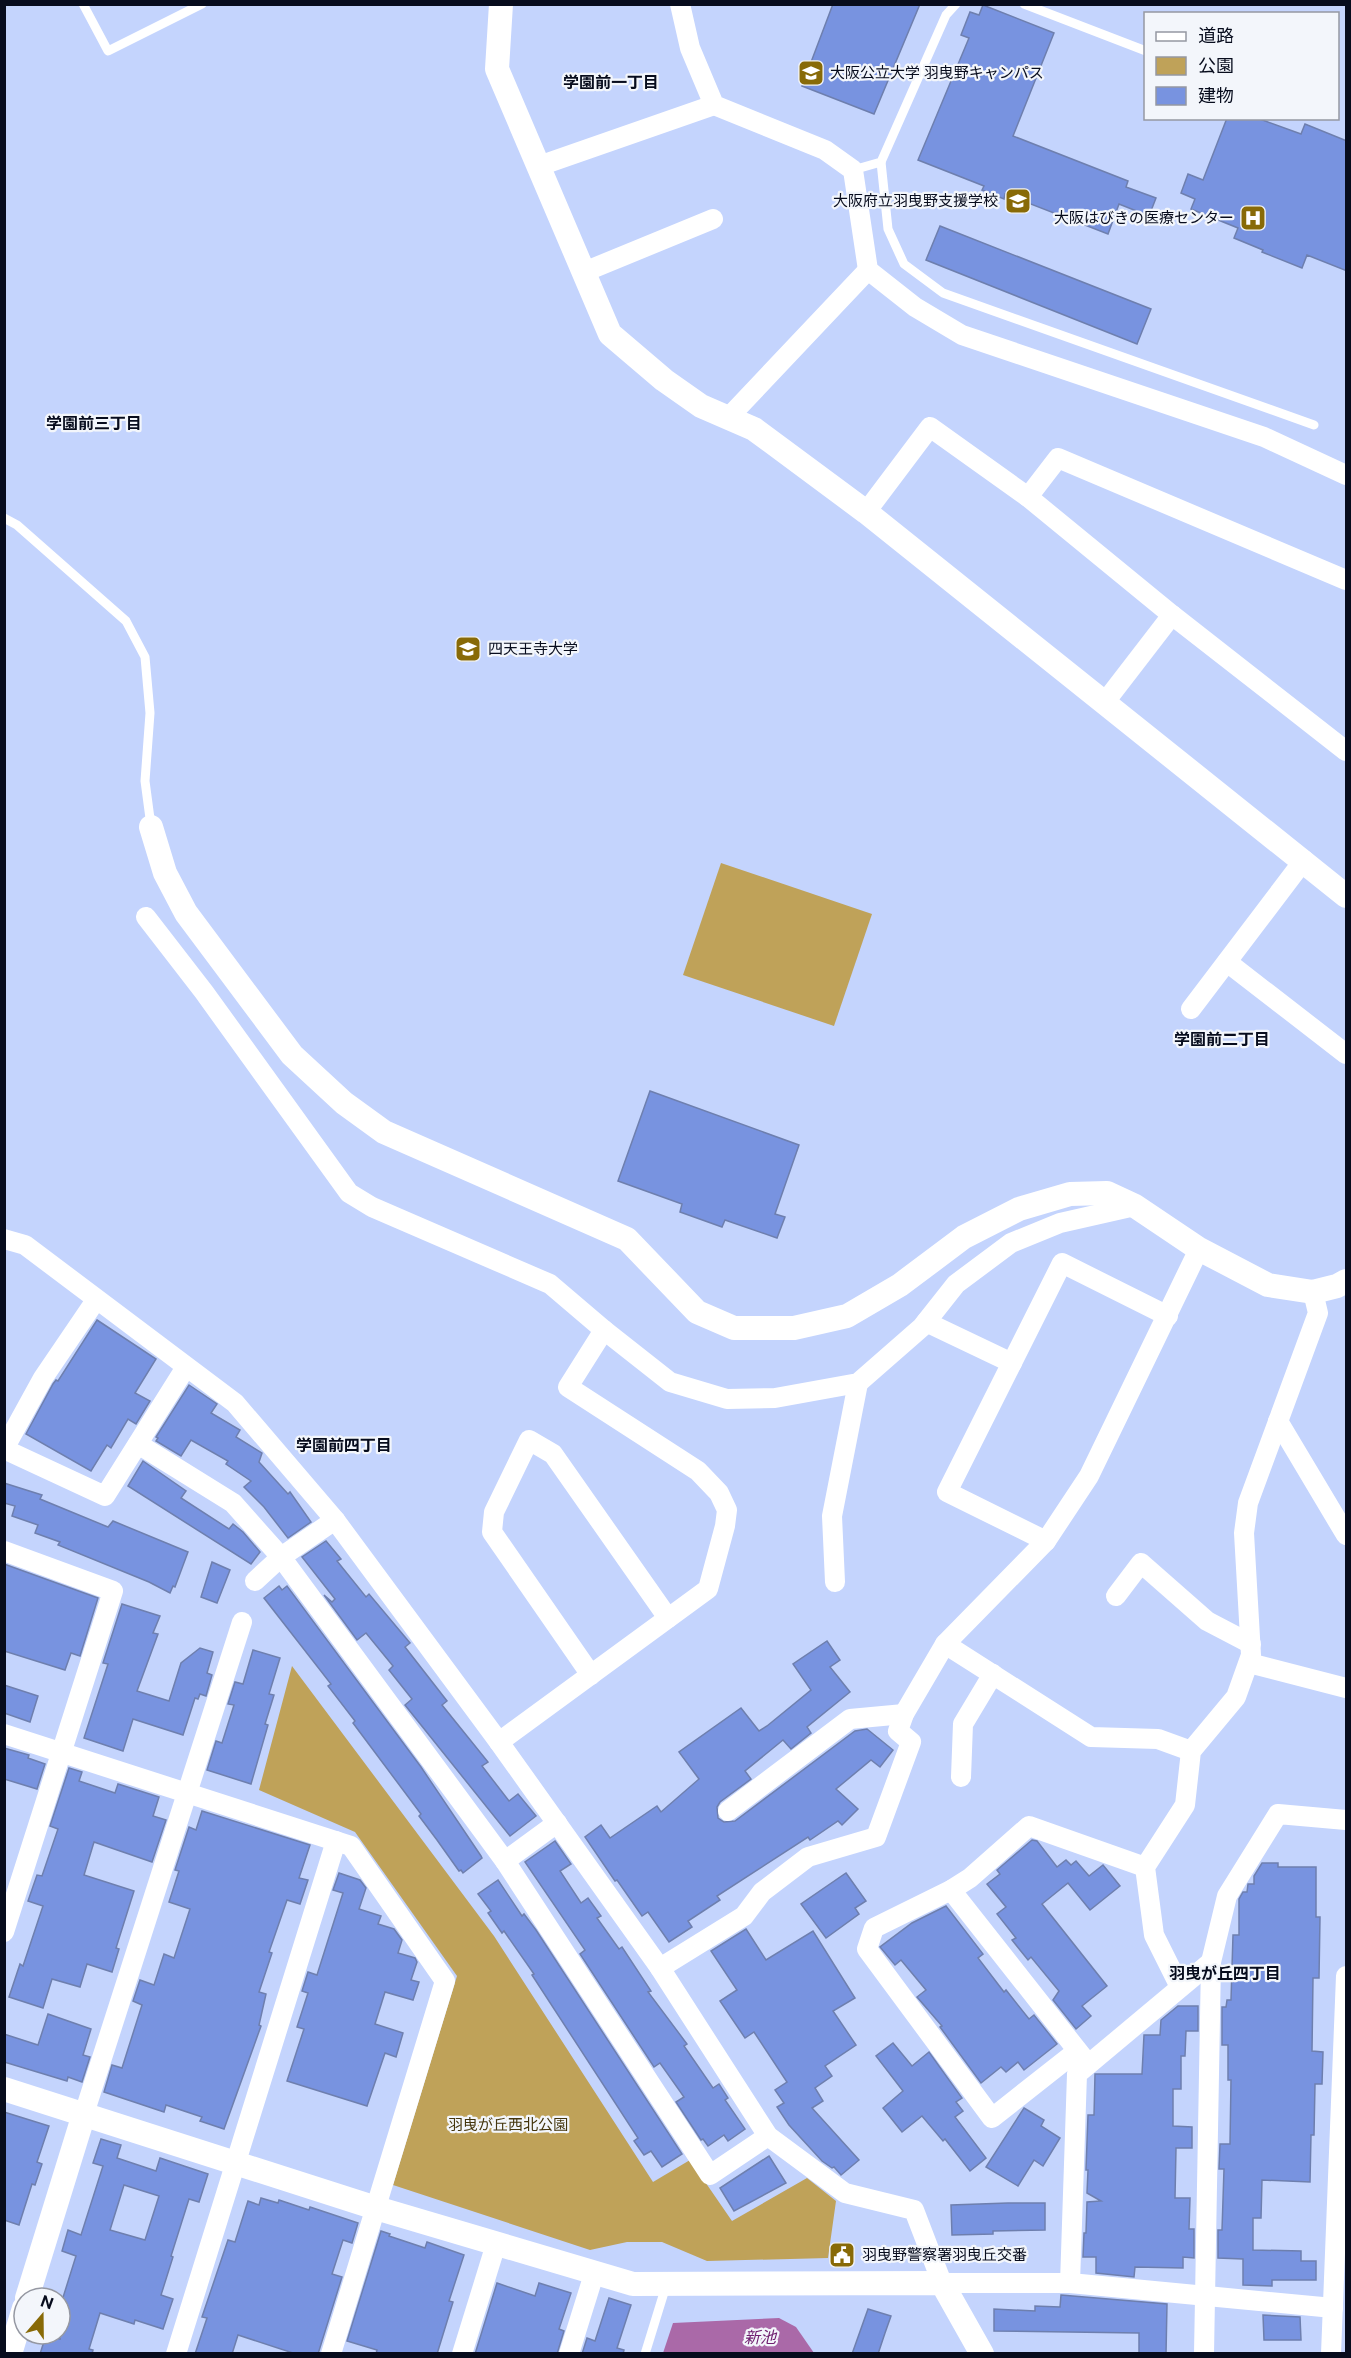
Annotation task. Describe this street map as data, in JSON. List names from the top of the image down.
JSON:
{
  "districts": [
    "学園前一丁目",
    "学園前三丁目",
    "学園前二丁目",
    "学園前四丁目",
    "羽曳が丘四丁目"
  ],
  "water": ["新池"],
  "parks": ["羽曳が丘西北公園"],
  "places": {
    "school or university": ["大阪公立大学 羽曳野キャンパス", "大阪府立羽曳野支援学校", "四天王寺大学"],
    "hospital": ["大阪はびきの医療センター"],
    "public building": ["羽曳野警察署羽曳丘交番"]
  },
  "legend": ["道路", "公園", "建物"],
  "north": "top"
}
